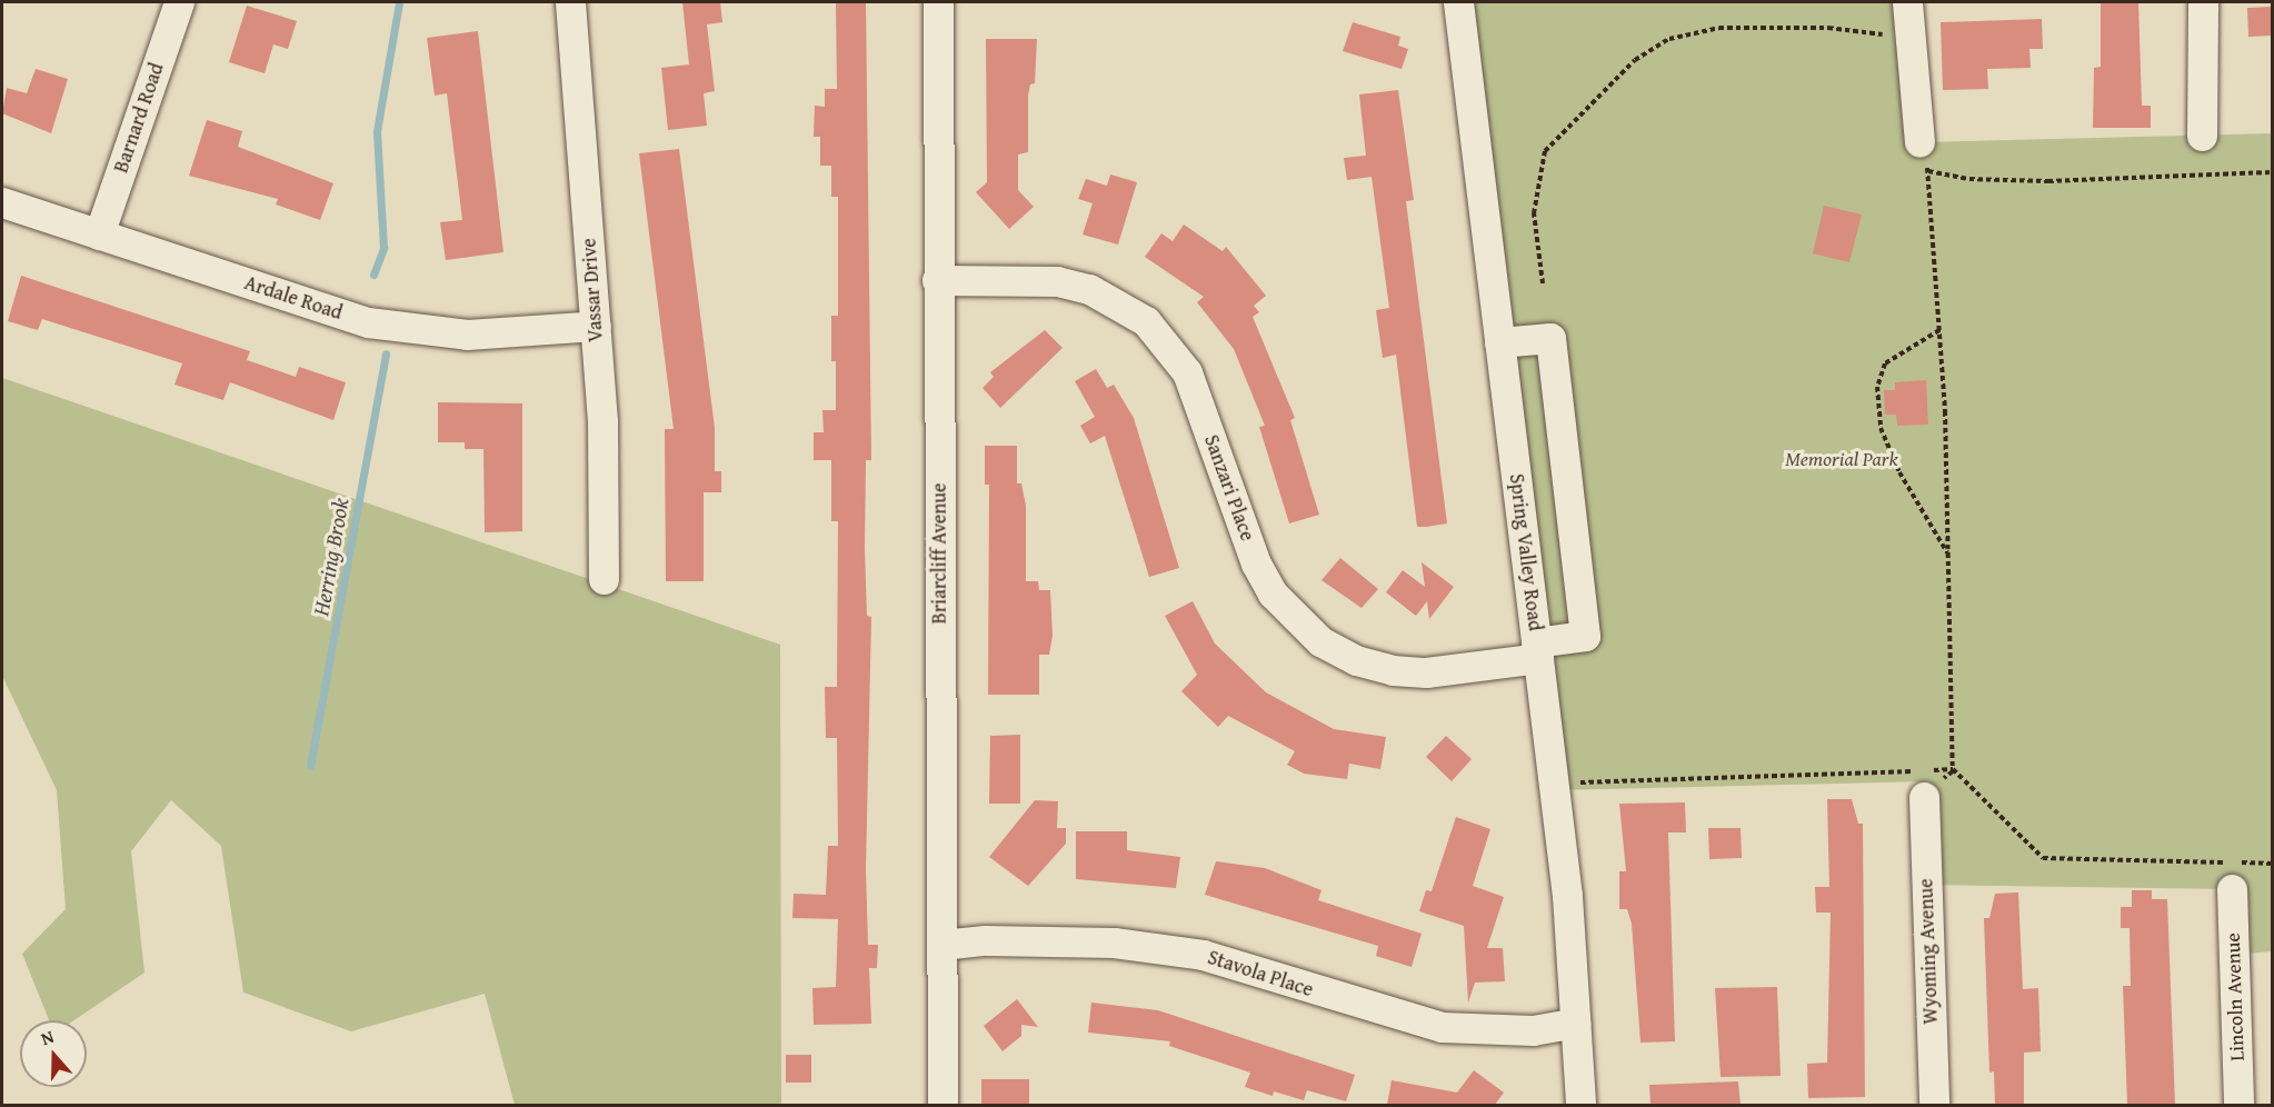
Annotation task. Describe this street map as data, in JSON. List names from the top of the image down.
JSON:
{
  "streets": {
    "street": [
      "Barnard Road",
      "Vassar Drive",
      "Ardale Road",
      "Sanzari Place",
      "Spring Valley Road",
      "Briarcliff Avenue",
      "Wyoming Avenue",
      "Stavola Place",
      "Lincoln Avenue"
    ]
  },
  "crossings": [
    ["Barnard Road", "Ardale Road"],
    ["Vassar Drive", "Ardale Road"],
    ["Sanzari Place", "Spring Valley Road"],
    ["Sanzari Place", "Briarcliff Avenue"],
    ["Spring Valley Road", "Stavola Place"],
    ["Briarcliff Avenue", "Stavola Place"]
  ],
  "water": ["Herring Brook"],
  "parks": ["Memorial Park"],
  "north": "top"
}
